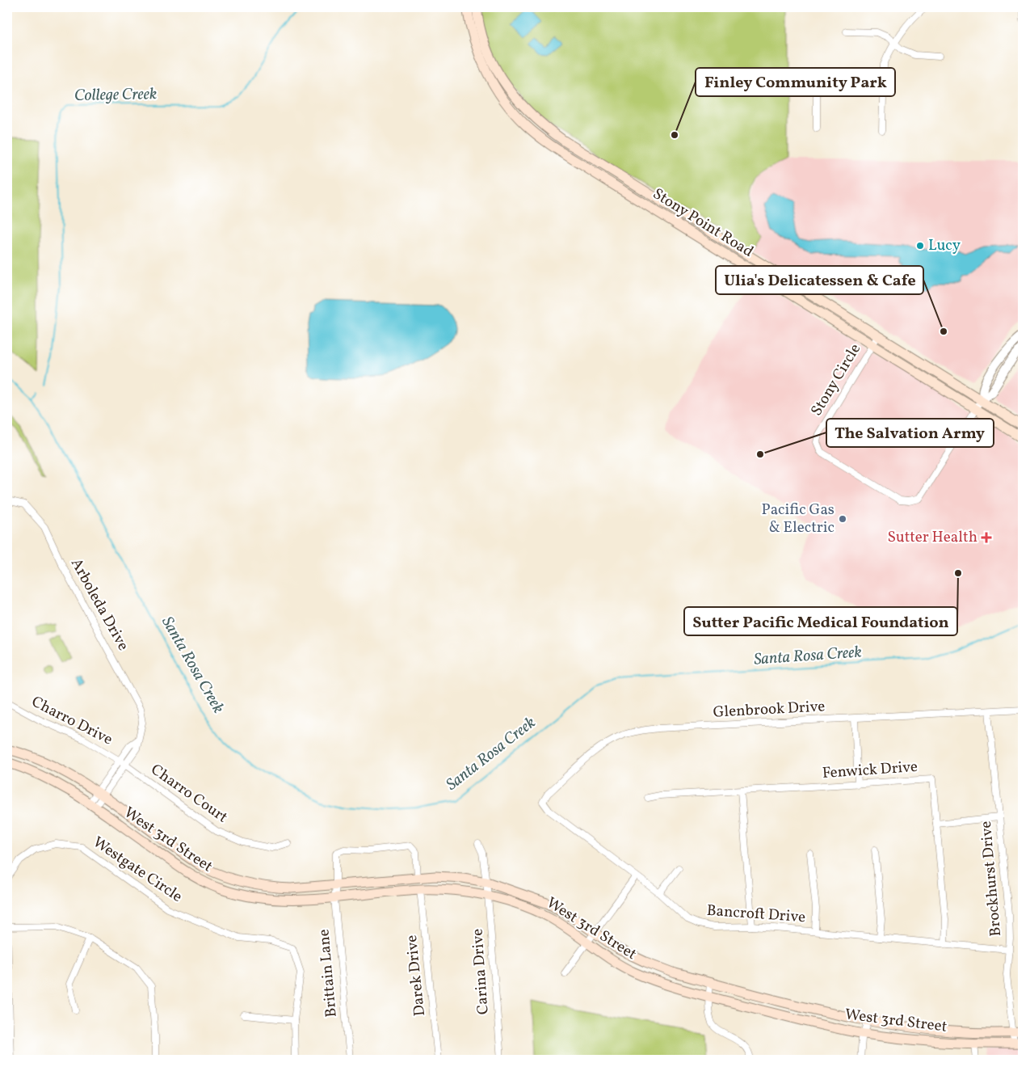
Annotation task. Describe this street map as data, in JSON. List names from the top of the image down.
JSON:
{
  "streets": {
    "main road": ["Stony Point Road", "West 3rd Street"],
    "street": [
      "Stony Circle",
      "Arboleda Drive",
      "Glenbrook Drive",
      "Charro Drive",
      "Fenwick Drive",
      "Charro Court",
      "Westgate Circle",
      "Brockhurst Drive",
      "Bancroft Drive",
      "Carina Drive",
      "Brittain Lane",
      "Darek Drive"
    ]
  },
  "crossings": [
    ["Stony Point Road", "Stony Circle"],
    ["Arboleda Drive", "Charro Drive"],
    ["Arboleda Drive", "Charro Court"],
    ["Arboleda Drive", "West 3rd Street"],
    ["Glenbrook Drive", "Brockhurst Drive"],
    ["Glenbrook Drive", "Bancroft Drive"],
    ["Charro Drive", "Charro Court"],
    ["Fenwick Drive", "Bancroft Drive"],
    ["West 3rd Street", "Brockhurst Drive"],
    ["West 3rd Street", "Carina Drive"],
    ["West 3rd Street", "Brittain Lane"],
    ["West 3rd Street", "Darek Drive"],
    ["Brockhurst Drive", "Bancroft Drive"]
  ],
  "water": ["College Creek", "Santa Rosa Creek"],
  "places": {
    "other": [
      "Finley Community Park",
      "Lucy",
      "Ulia's Delicatessen & Cafe",
      "The Salvation Army",
      "Pacific Gas & Electric",
      "Sutter Pacific Medical Foundation"
    ],
    "health": ["Sutter Health"]
  }
}
